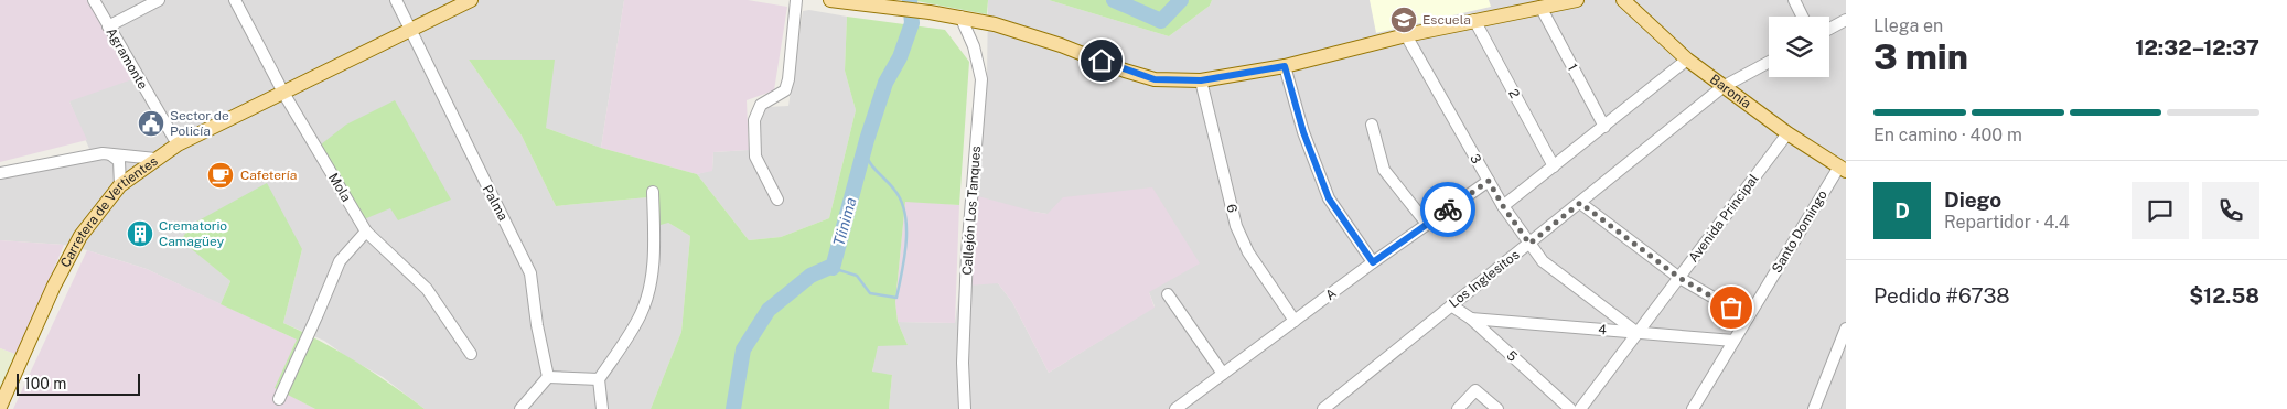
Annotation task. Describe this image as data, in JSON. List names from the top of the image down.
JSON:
{
  "streets": {
    "main road": ["Baronía", "Carretera de Vertientes"],
    "street": [
      "Agramonte",
      "1",
      "2",
      "3",
      "Mola",
      "Palma",
      "6",
      "Callejón Los Tanques",
      "Avenida Principal",
      "Santo Domingo",
      "Los Inglesitos",
      "A",
      "4",
      "5"
    ]
  },
  "crossings": [
    ["Agramonte", "Carretera de Vertientes"],
    ["Baronía", "Avenida Principal"],
    ["Baronía", "Santo Domingo"],
    ["Baronía", "Los Inglesitos"],
    ["3", "Avenida Principal"],
    ["3", "Los Inglesitos"],
    ["3", "A"],
    ["3", "4"],
    ["Mola", "Carretera de Vertientes"],
    ["Palma", "Carretera de Vertientes"],
    ["6", "A"],
    ["Avenida Principal", "4"],
    ["Santo Domingo", "4"],
    ["Los Inglesitos", "5"],
    ["4", "5"]
  ],
  "water": ["Tíinima"],
  "places": {
    "school or university": ["Escuela"],
    "public building": ["Sector de Policía"],
    "cafe": ["Cafetería"],
    "building": ["Crematorio Camagüey"]
  },
  "scale_bar": "100 m",
  "page": {
    "heading": ["3 min", "Llega en", "12:32–12:37"],
    "panel": [
      "Diego",
      "Repartidor · 4.4",
      "Pedido #6738",
      "$12.58"
    ],
    "bar": "En camino · 400 m",
    "round": "D",
    "scale": "100 m"
  }
}
